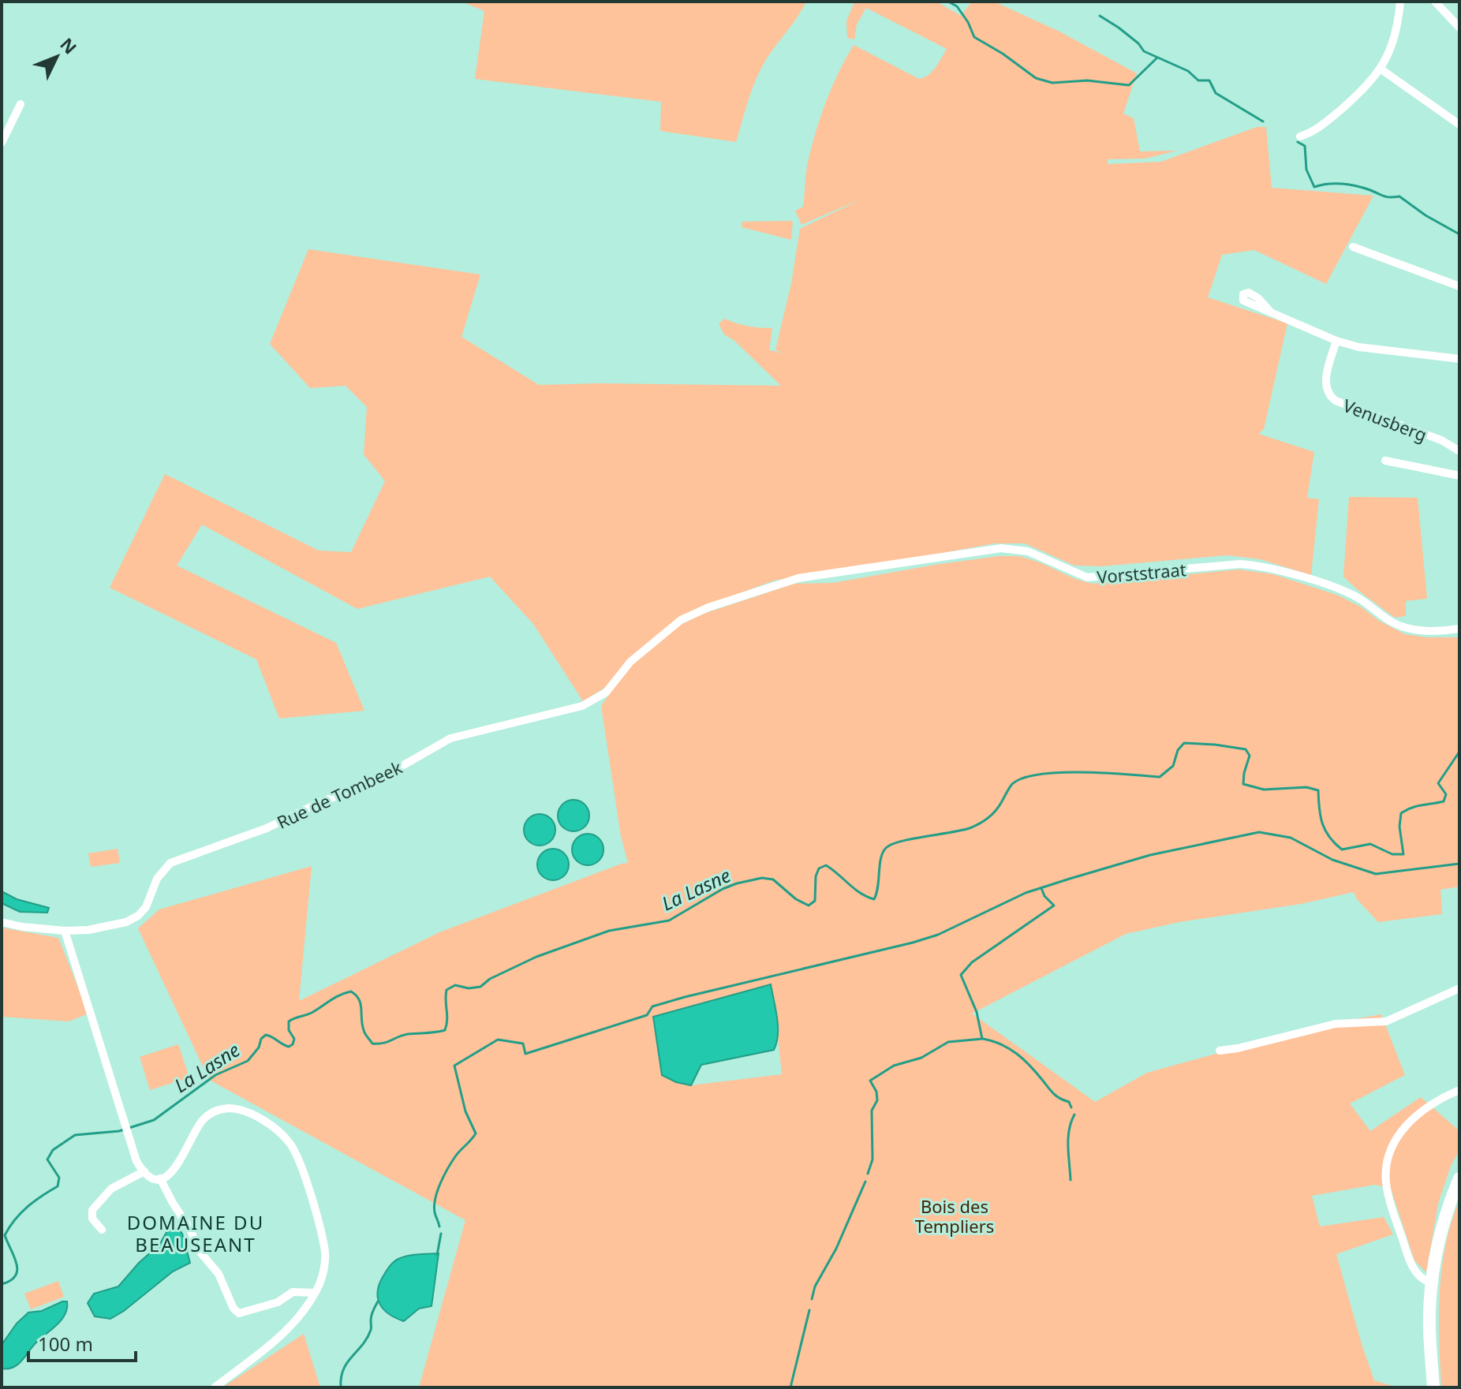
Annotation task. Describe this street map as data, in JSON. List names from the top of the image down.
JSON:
{
  "streets": {
    "street": ["Venusberg", "Vorststraat", "Rue de Tombeek"]
  },
  "crossings": [
    ["Vorststraat", "Rue de Tombeek"]
  ],
  "districts": ["DOMAINE DU BEAUSEANT"],
  "water": ["La Lasne"],
  "parks": ["Bois des Templiers"],
  "scale_bar": "100 m",
  "north": "top right"
}
